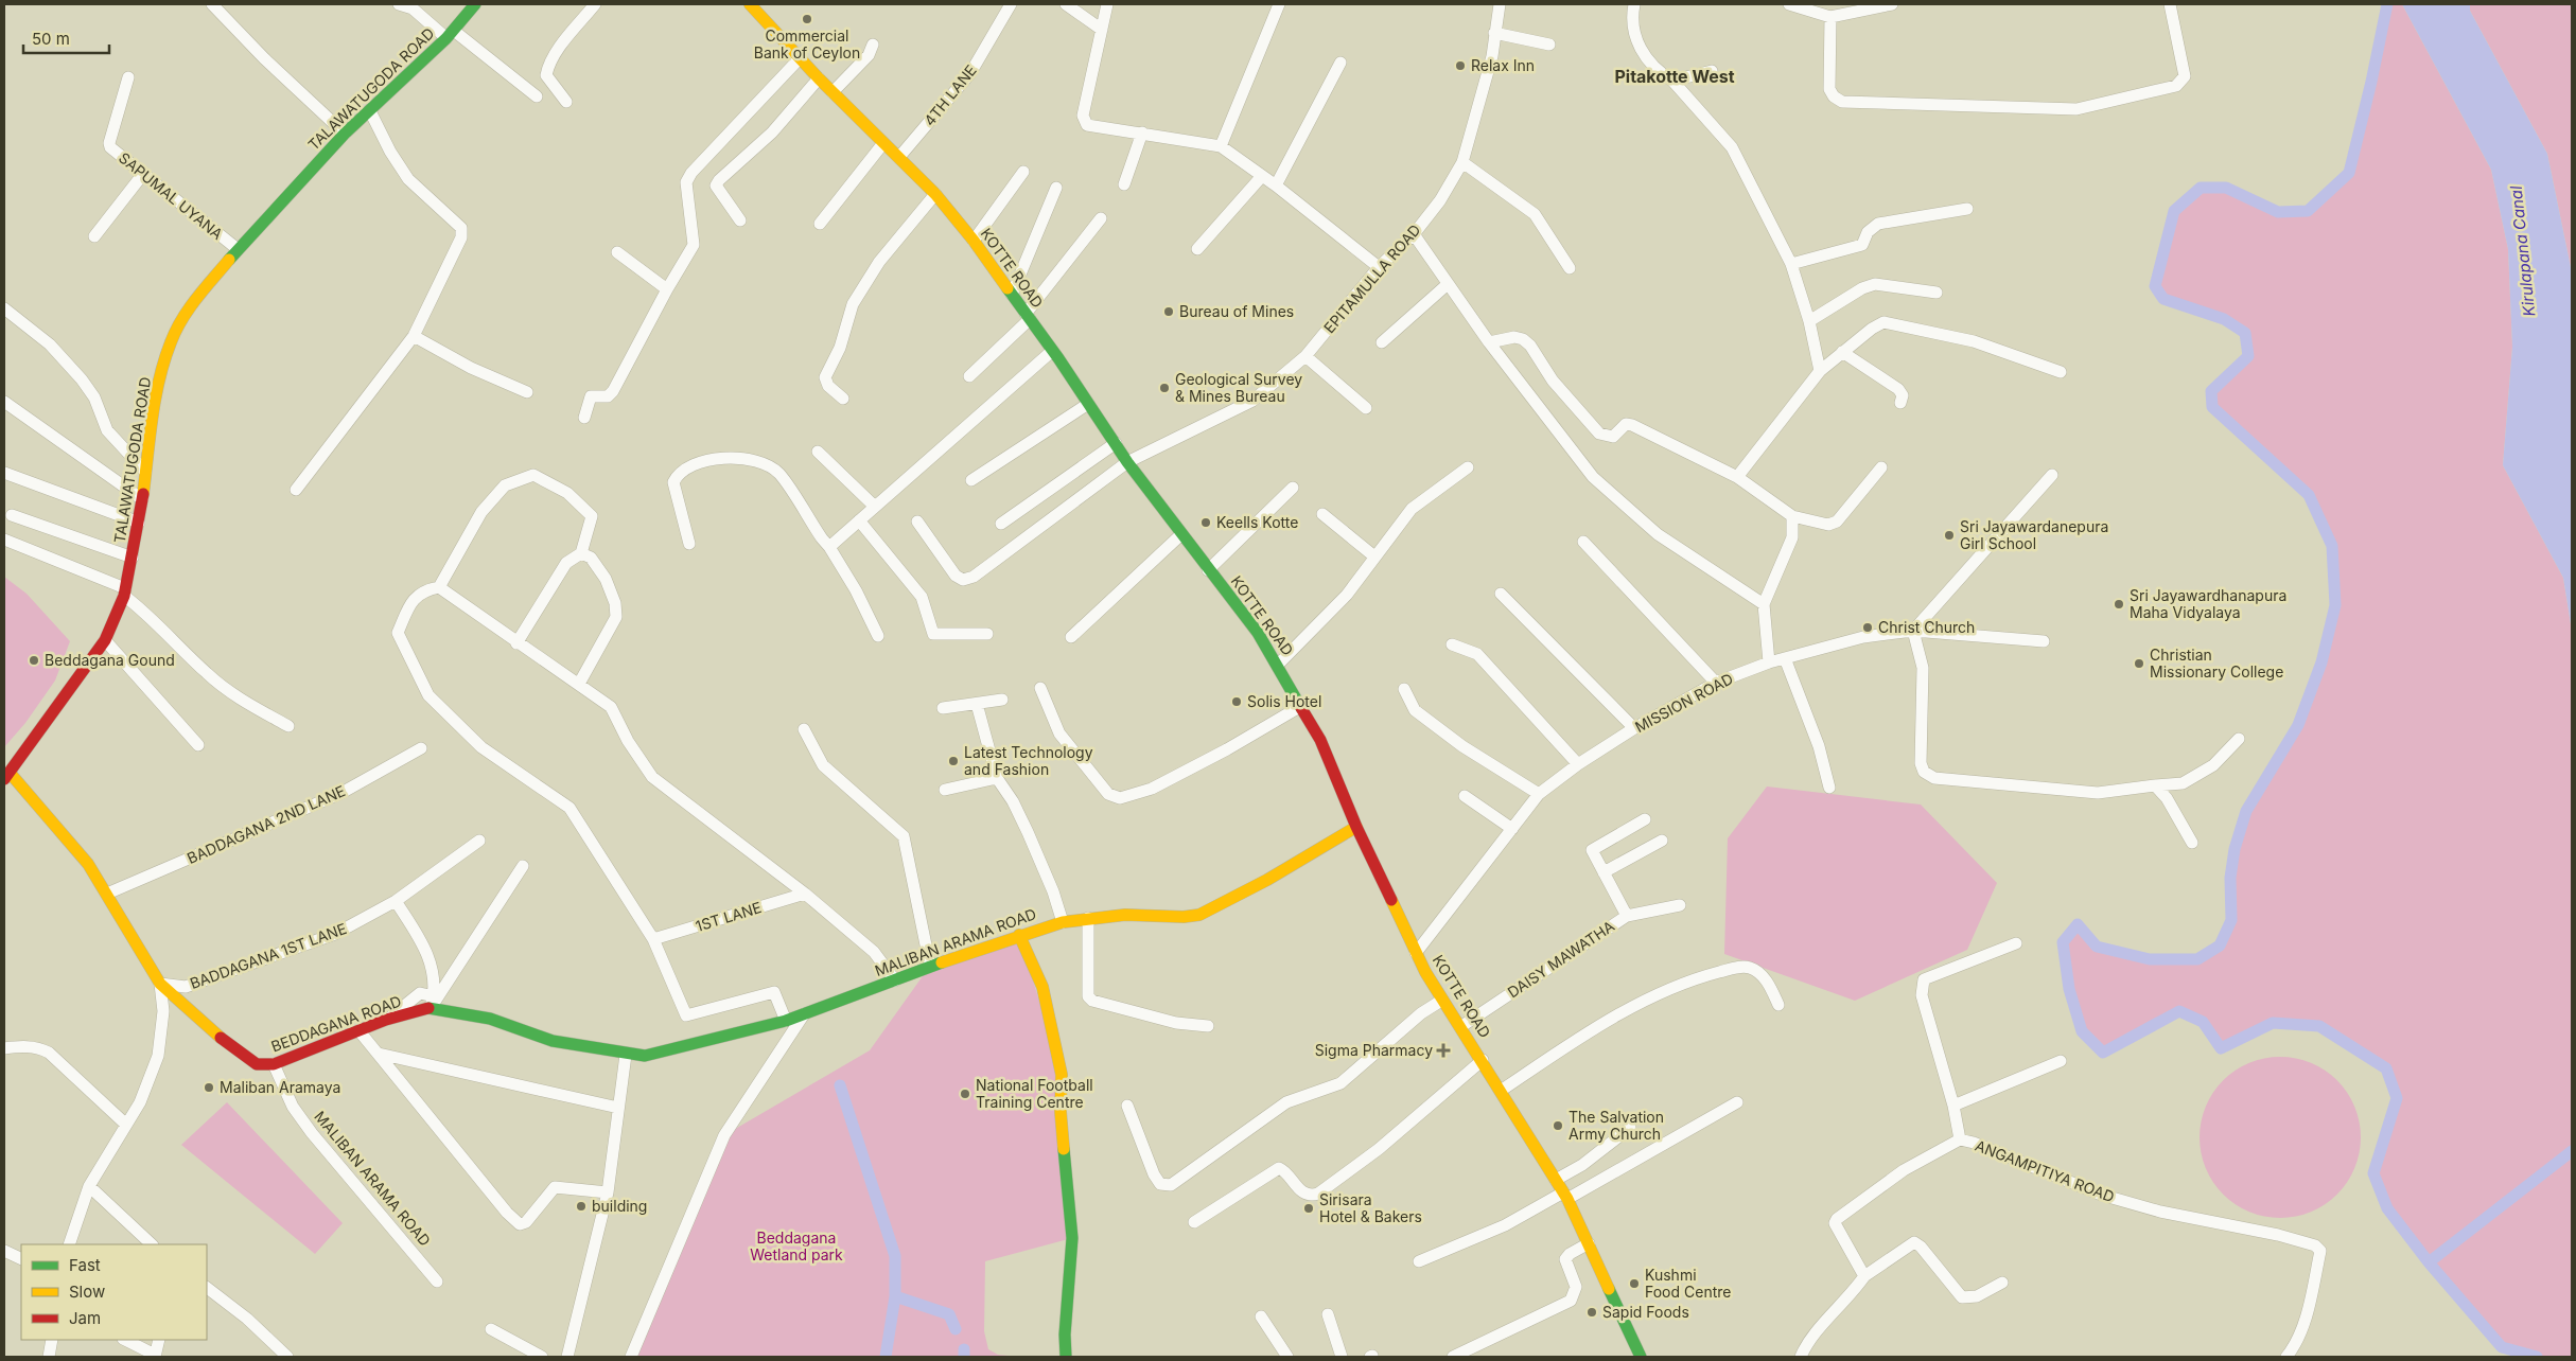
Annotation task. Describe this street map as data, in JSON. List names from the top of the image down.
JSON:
{
  "streets": {
    "main road": [
      "TALAWATUGODA ROAD",
      "KOTTE ROAD",
      "MALIBAN ARAMA ROAD",
      "BEDDAGANA ROAD"
    ],
    "street": [
      "4TH LANE",
      "SAPUMAL UYANA",
      "EPITAMULLA ROAD",
      "MISSION ROAD",
      "BADDAGANA 2ND LANE",
      "1ST LANE",
      "BADDAGANA 1ST LANE",
      "DAISY MAWATHA",
      "ANGAMPITIYA ROAD"
    ]
  },
  "crossings": [
    ["TALAWATUGODA ROAD", "SAPUMAL UYANA"],
    ["TALAWATUGODA ROAD", "BEDDAGANA ROAD"],
    ["4TH LANE", "KOTTE ROAD"],
    ["KOTTE ROAD", "EPITAMULLA ROAD"],
    ["KOTTE ROAD", "MISSION ROAD"],
    ["KOTTE ROAD", "MALIBAN ARAMA ROAD"],
    ["KOTTE ROAD", "DAISY MAWATHA"],
    ["BADDAGANA 2ND LANE", "BEDDAGANA ROAD"],
    ["MALIBAN ARAMA ROAD", "BEDDAGANA ROAD"],
    ["BADDAGANA 1ST LANE", "BEDDAGANA ROAD"]
  ],
  "districts": ["Pitakotte West"],
  "water": ["Kirulapana Canal"],
  "parks": ["Beddagana Wetland park"],
  "places": {
    "other": [
      "Commercial Bank of Ceylon",
      "Relax Inn",
      "Bureau of Mines",
      "Geological Survey & Mines Bureau",
      "Keells Kotte",
      "Sri Jayawardanepura Girl School",
      "Sri Jayawardhanapura Maha Vidyalaya",
      "Christ Church",
      "Beddagana Gound",
      "Christian Missionary College",
      "Solis Hotel",
      "Latest Technology and Fashion",
      "Maliban Aramaya",
      "National Football Training Centre",
      "The Salvation Army Church",
      "building",
      "Sirisara Hotel & Bakers",
      "Kushmi Food Centre",
      "Sapid Foods"
    ],
    "health": ["Sigma Pharmacy"]
  },
  "legend": ["Fast", "Slow", "Jam"],
  "scale_bar": "50 m"
}
